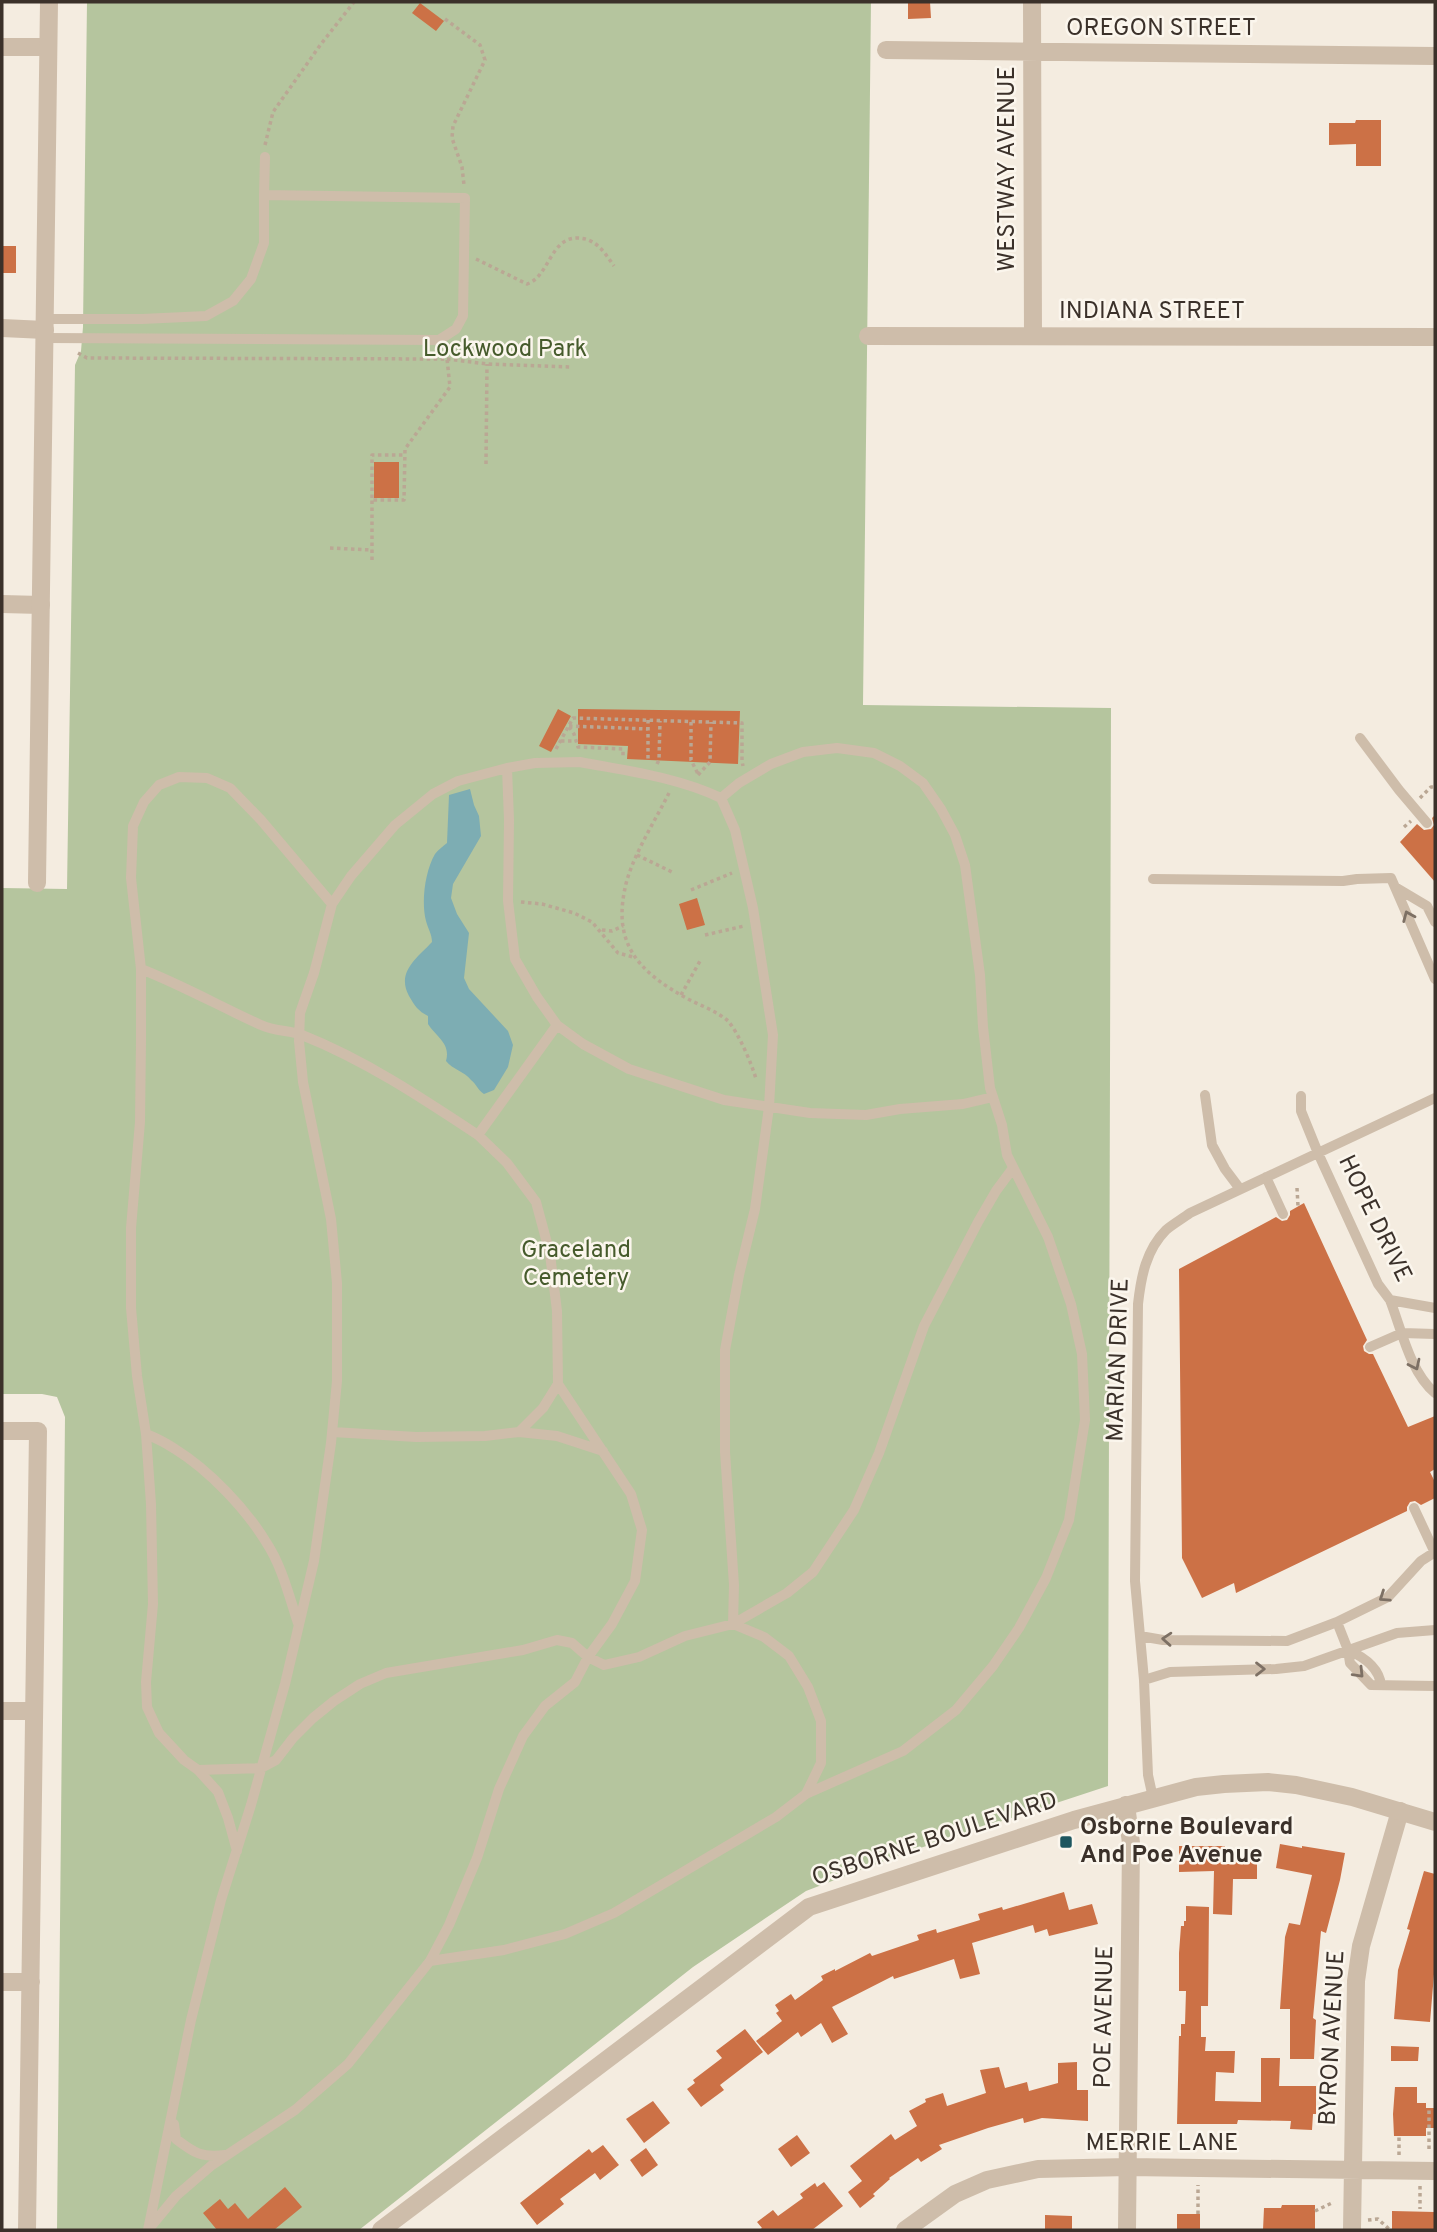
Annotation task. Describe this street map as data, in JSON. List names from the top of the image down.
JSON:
{
  "streets": {
    "street": [
      "OREGON STREET",
      "WESTWAY AVENUE",
      "INDIANA STREET",
      "OSBORNE BOULEVARD",
      "POE AVENUE",
      "BYRON AVENUE",
      "MERRIE LANE"
    ],
    "lane": ["HOPE DRIVE", "MARIAN DRIVE"]
  },
  "crossings": [
    ["OREGON STREET", "WESTWAY AVENUE"],
    ["WESTWAY AVENUE", "INDIANA STREET"],
    ["HOPE DRIVE", "MARIAN DRIVE"],
    ["MARIAN DRIVE", "OSBORNE BOULEVARD"],
    ["OSBORNE BOULEVARD", "POE AVENUE"],
    ["OSBORNE BOULEVARD", "BYRON AVENUE"],
    ["POE AVENUE", "MERRIE LANE"],
    ["BYRON AVENUE", "MERRIE LANE"]
  ],
  "parks": ["Lockwood Park", "Graceland Cemetery"],
  "places": {
    "transit": ["Osborne Boulevard And Poe Avenue"]
  }
}
